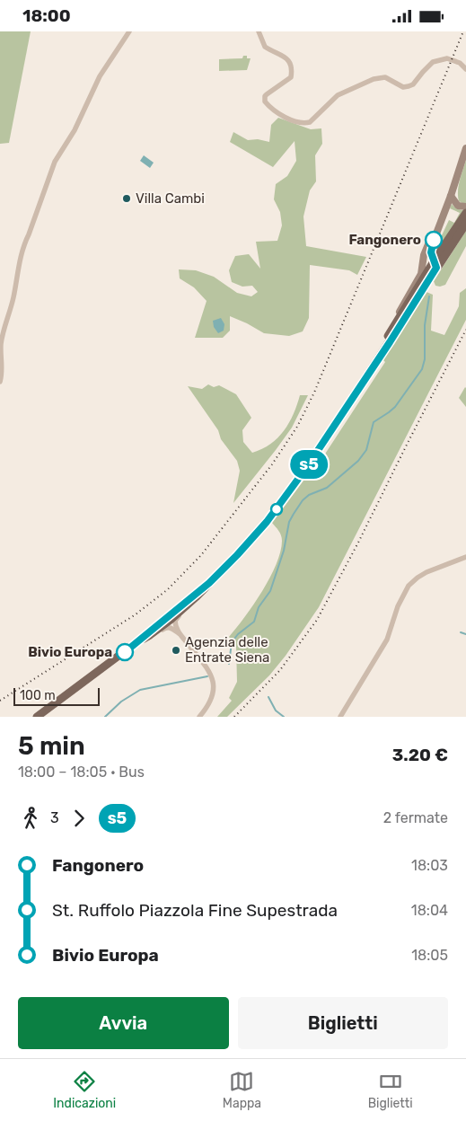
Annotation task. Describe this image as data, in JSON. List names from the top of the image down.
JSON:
{
  "places": [
    "Villa Cambi",
    "Fangonero",
    "Agenzia delle Entrate Siena",
    "Bivio Europa"
  ],
  "lines": ["bus line s5"],
  "scale_bar": "100 m",
  "page": {
    "status": "18:00",
    "on_map": "s5",
    "scale": "100 m",
    "heading": ["5 min", "18:00 – 18:05 · Bus", "3.20 €"],
    "legs": ["3", "s5", "2 fermate"],
    "list": [
      {
        "name": "Fangonero",
        "value": "18:03"
      },
      {
        "name": "St. Ruffolo Piazzola Fine Supestrada",
        "value": "18:04"
      },
      {
        "name": "Bivio Europa",
        "value": "18:05"
      }
    ],
    "buttons": ["Avvia", "Biglietti"],
    "tabs": ["Indicazioni", "Mappa", "Biglietti"]
  }
}
